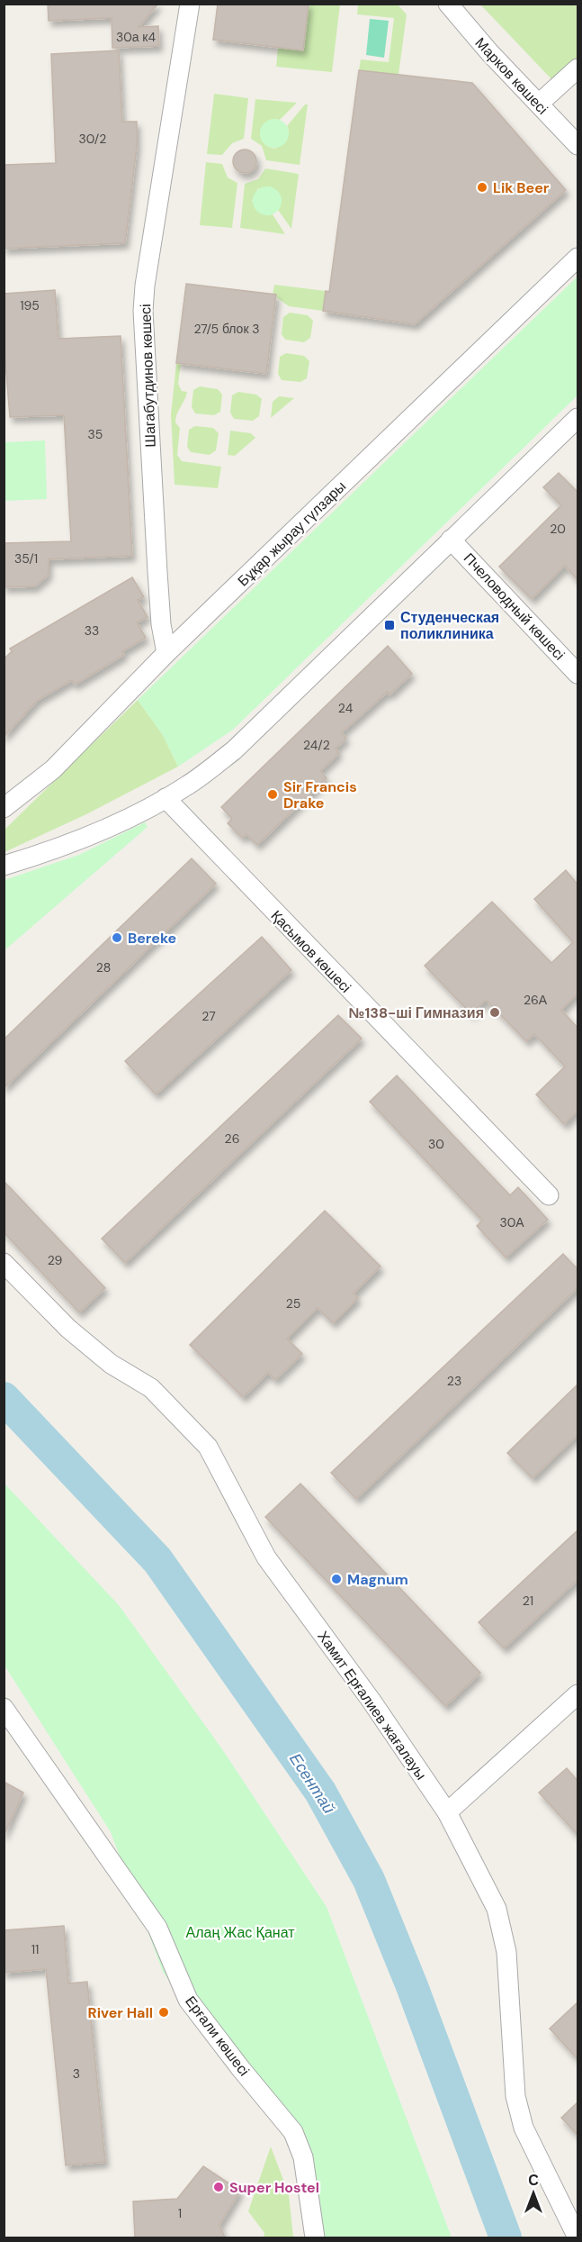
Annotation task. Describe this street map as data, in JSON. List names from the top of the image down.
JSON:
{
  "streets": {
    "street": [
      "Марков көшесі",
      "Шагабутдинов көшесі",
      "Бұқар жырау гүлзары",
      "Пчеловодный көшесі",
      "Қасымов көшесі",
      "Хамит Ерғалиев жағалауы",
      "Ерғали көшесі"
    ]
  },
  "crossings": [
    ["Шагабутдинов көшесі", "Бұқар жырау гүлзары"]
  ],
  "water": ["Есентай"],
  "parks": ["Алаң Жас Қанат"],
  "places": {
    "other": [
      "Lik Beer",
      "Sir Francis Drake",
      "Bereke",
      "№138-ші Гимназия",
      "Magnum",
      "River Hall",
      "Super Hostel"
    ],
    "transit": ["Студенческая поликлиника"]
  },
  "house_numbers": [
    "30а к4",
    "30/2",
    "195",
    "27/5 блок 3",
    "35",
    "20",
    "35/1",
    "33",
    "24",
    "24/2",
    "28",
    "26А",
    "27",
    "26",
    "30",
    "30А",
    "29",
    "25",
    "23",
    "21",
    "11",
    "3",
    "1"
  ],
  "north": "top"
}
